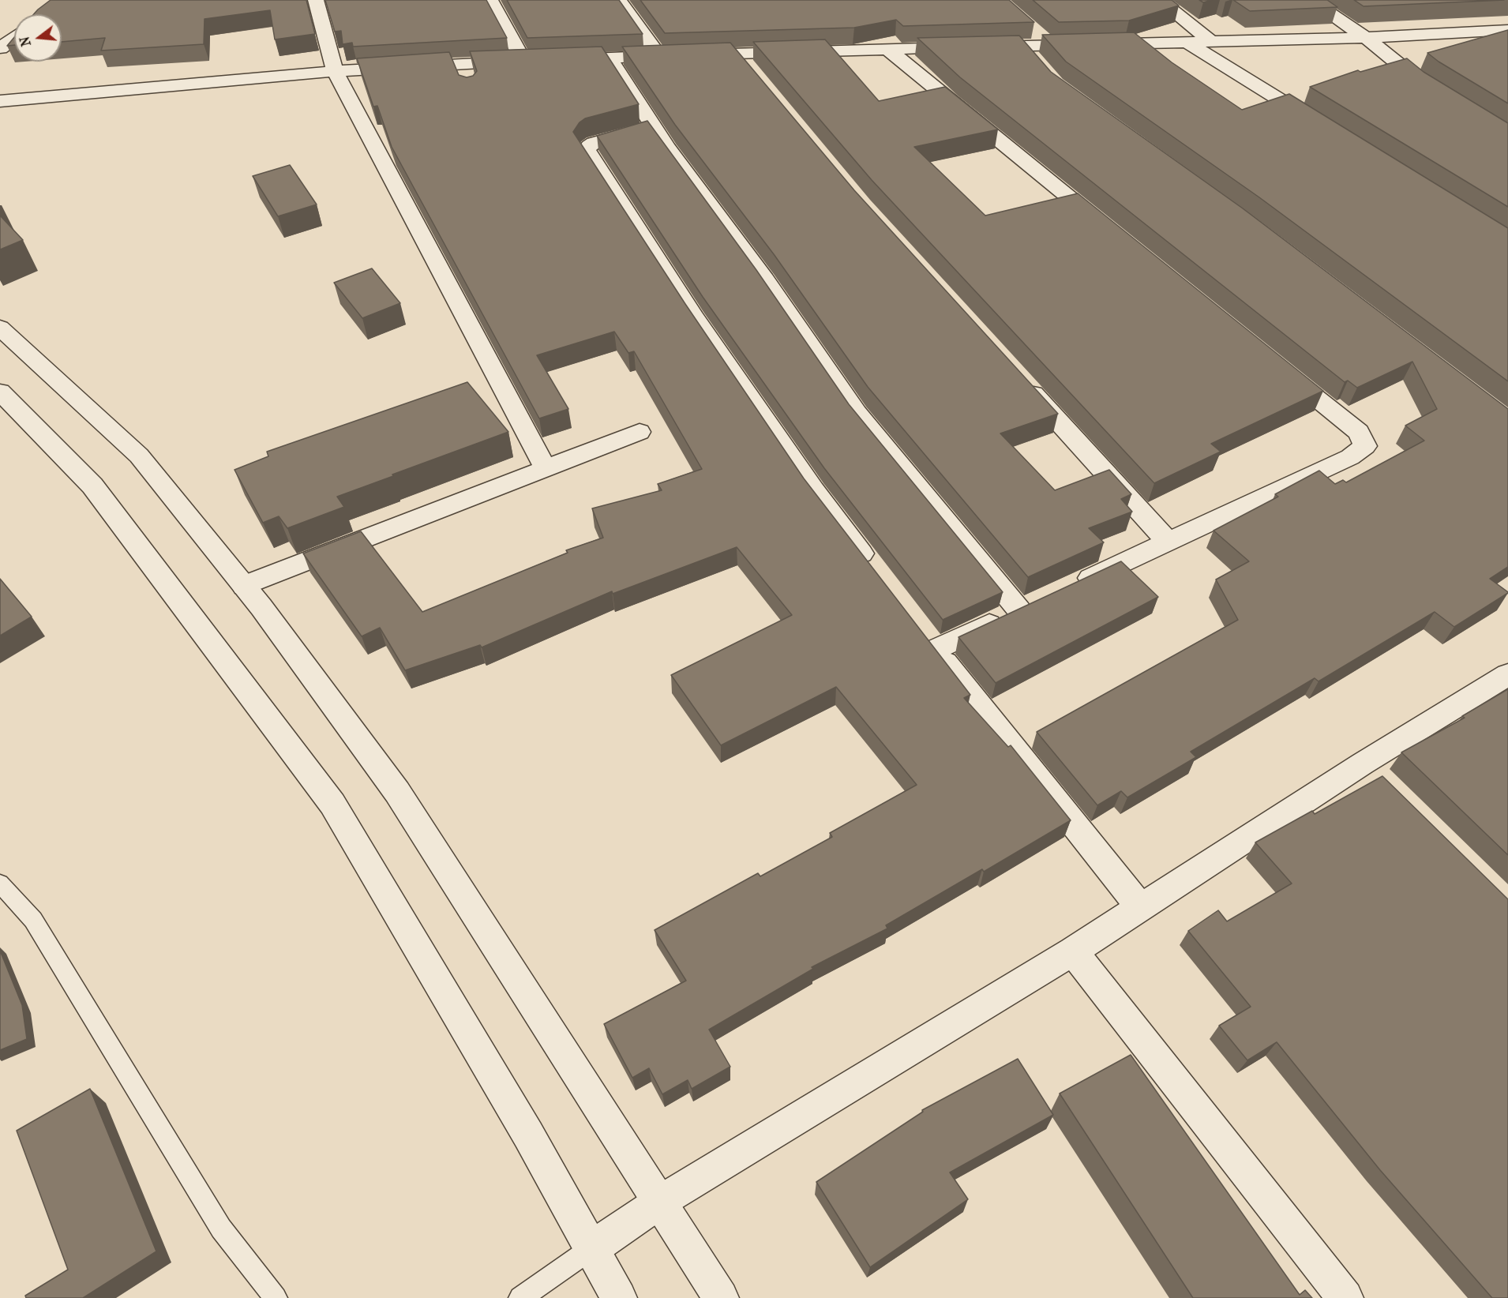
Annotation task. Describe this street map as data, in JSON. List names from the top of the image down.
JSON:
{
  "north": "left"
}
